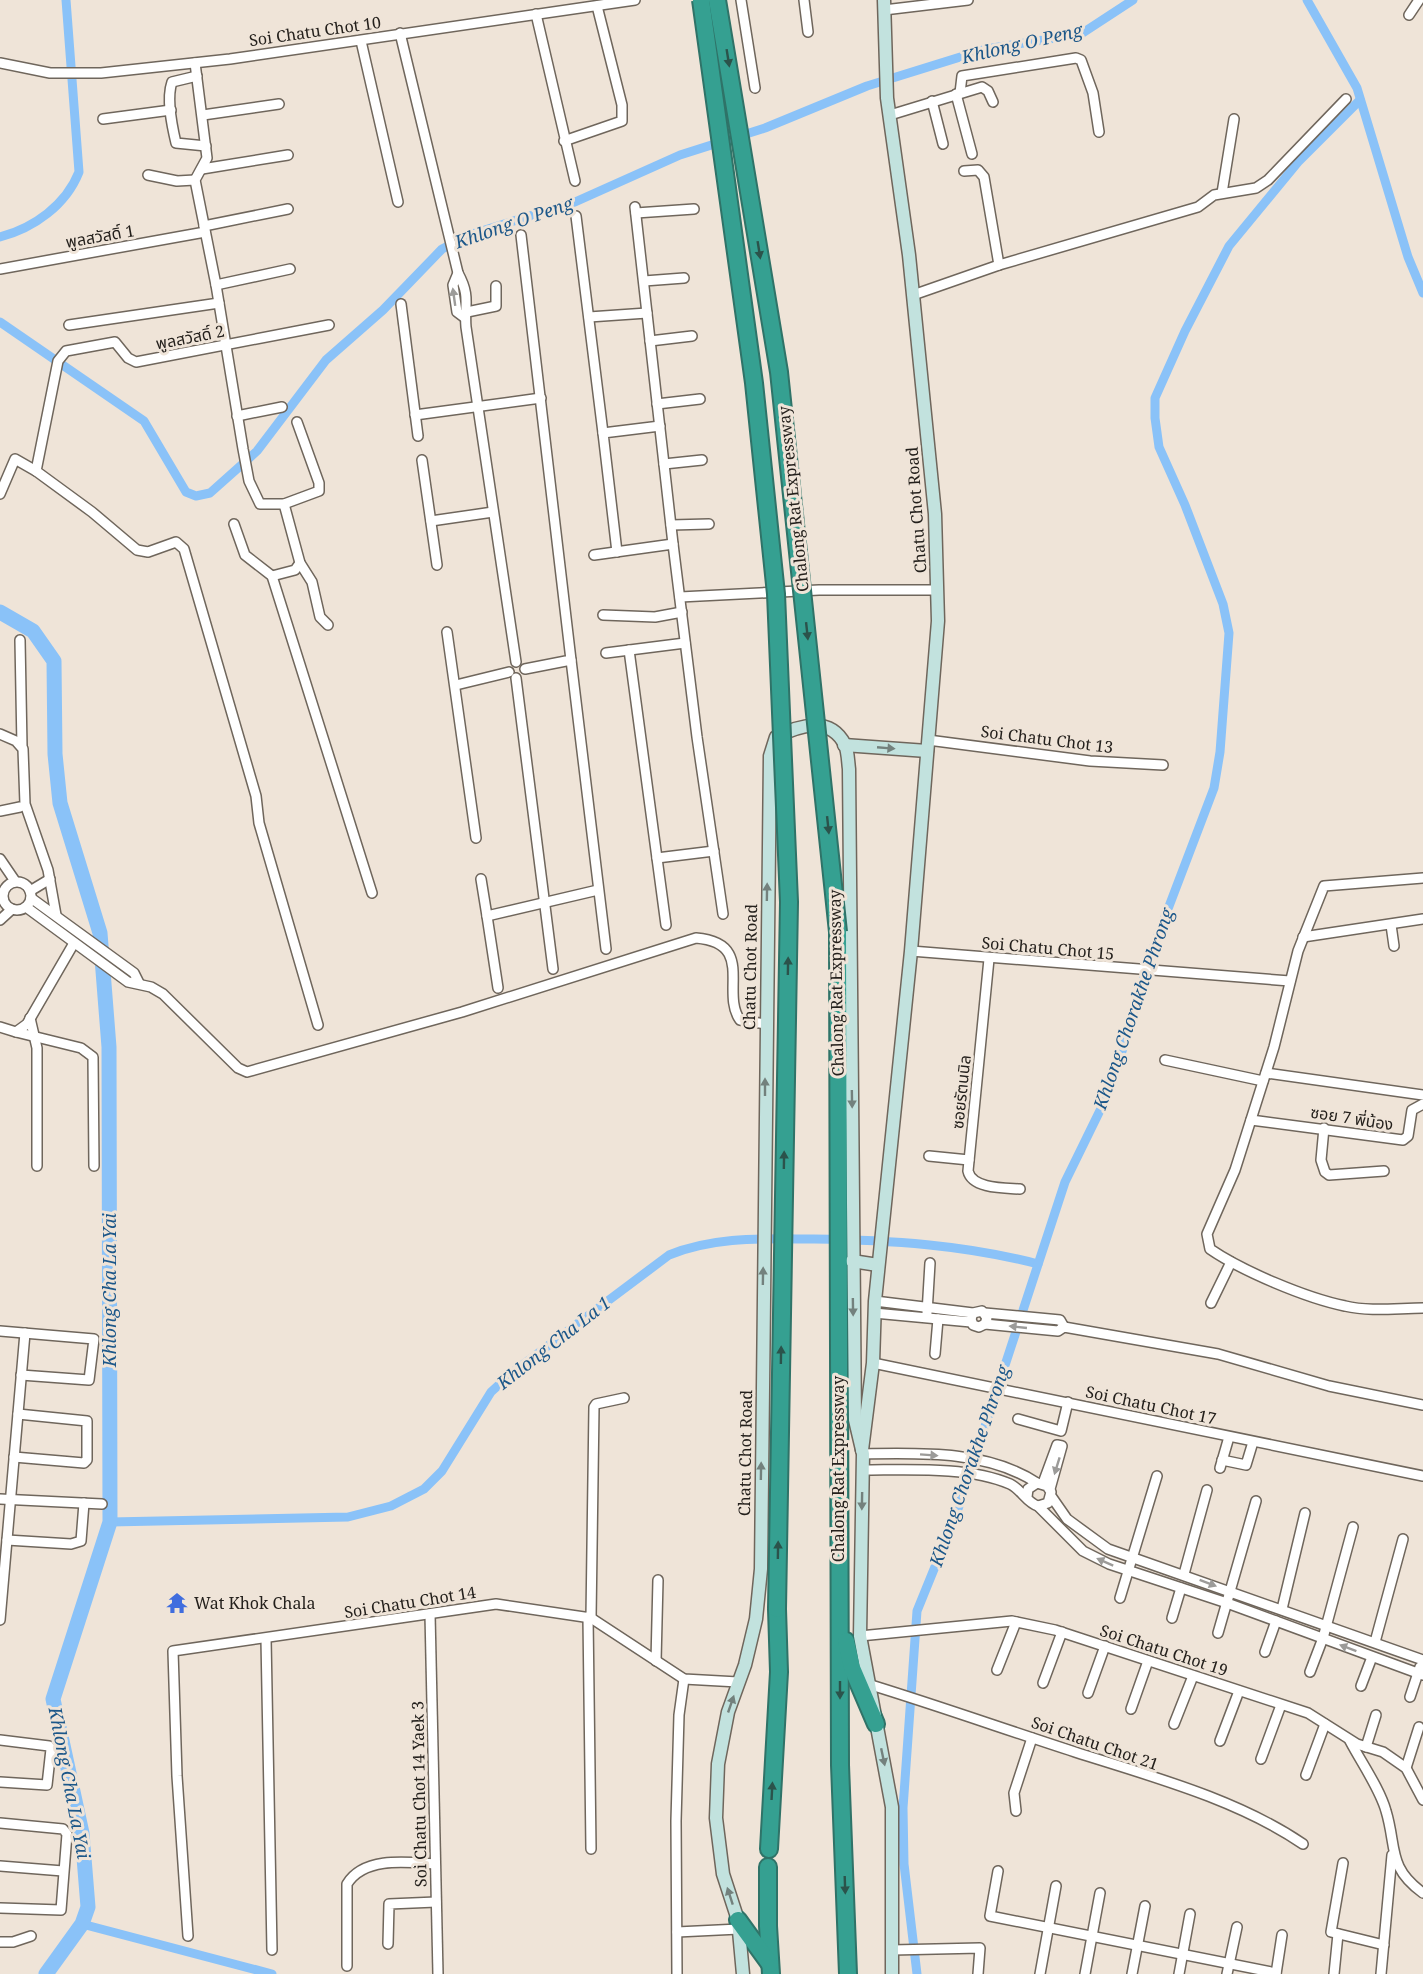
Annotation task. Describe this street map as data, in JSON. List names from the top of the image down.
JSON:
{
  "streets": {
    "highway": ["Chalong Rat Expressway"],
    "street": [
      "Soi Chatu Chot 10",
      "พูลสวัสดิ์ 1",
      "พูลสวัสดิ์ 2",
      "Chatu Chot Road",
      "Soi Chatu Chot 13",
      "Soi Chatu Chot 15",
      "ซอยรัตนนิล",
      "ซอย 7 พี่น้อง",
      "Soi Chatu Chot 17",
      "Soi Chatu Chot 14",
      "Soi Chatu Chot 19",
      "Soi Chatu Chot 21",
      "Soi Chatu Chot 14 Yaek 3"
    ]
  },
  "crossings": [
    ["Chalong Rat Expressway", "Chatu Chot Road"],
    ["Chatu Chot Road", "Soi Chatu Chot 13"],
    ["Chatu Chot Road", "Soi Chatu Chot 15"],
    ["Chatu Chot Road", "Soi Chatu Chot 17"],
    ["Chatu Chot Road", "Soi Chatu Chot 14"],
    ["Chatu Chot Road", "Soi Chatu Chot 19"],
    ["Chatu Chot Road", "Soi Chatu Chot 21"],
    ["Soi Chatu Chot 15", "ซอยรัตนนิล"],
    ["Soi Chatu Chot 14", "Soi Chatu Chot 14 Yaek 3"]
  ],
  "water": [
    "Khlong O Peng",
    "Khlong Chorakhe Phrong",
    "Khlong Cha La Yai",
    "Khlong Cha La 1"
  ],
  "places": {
    "temple": ["Wat Khok Chala"]
  }
}
